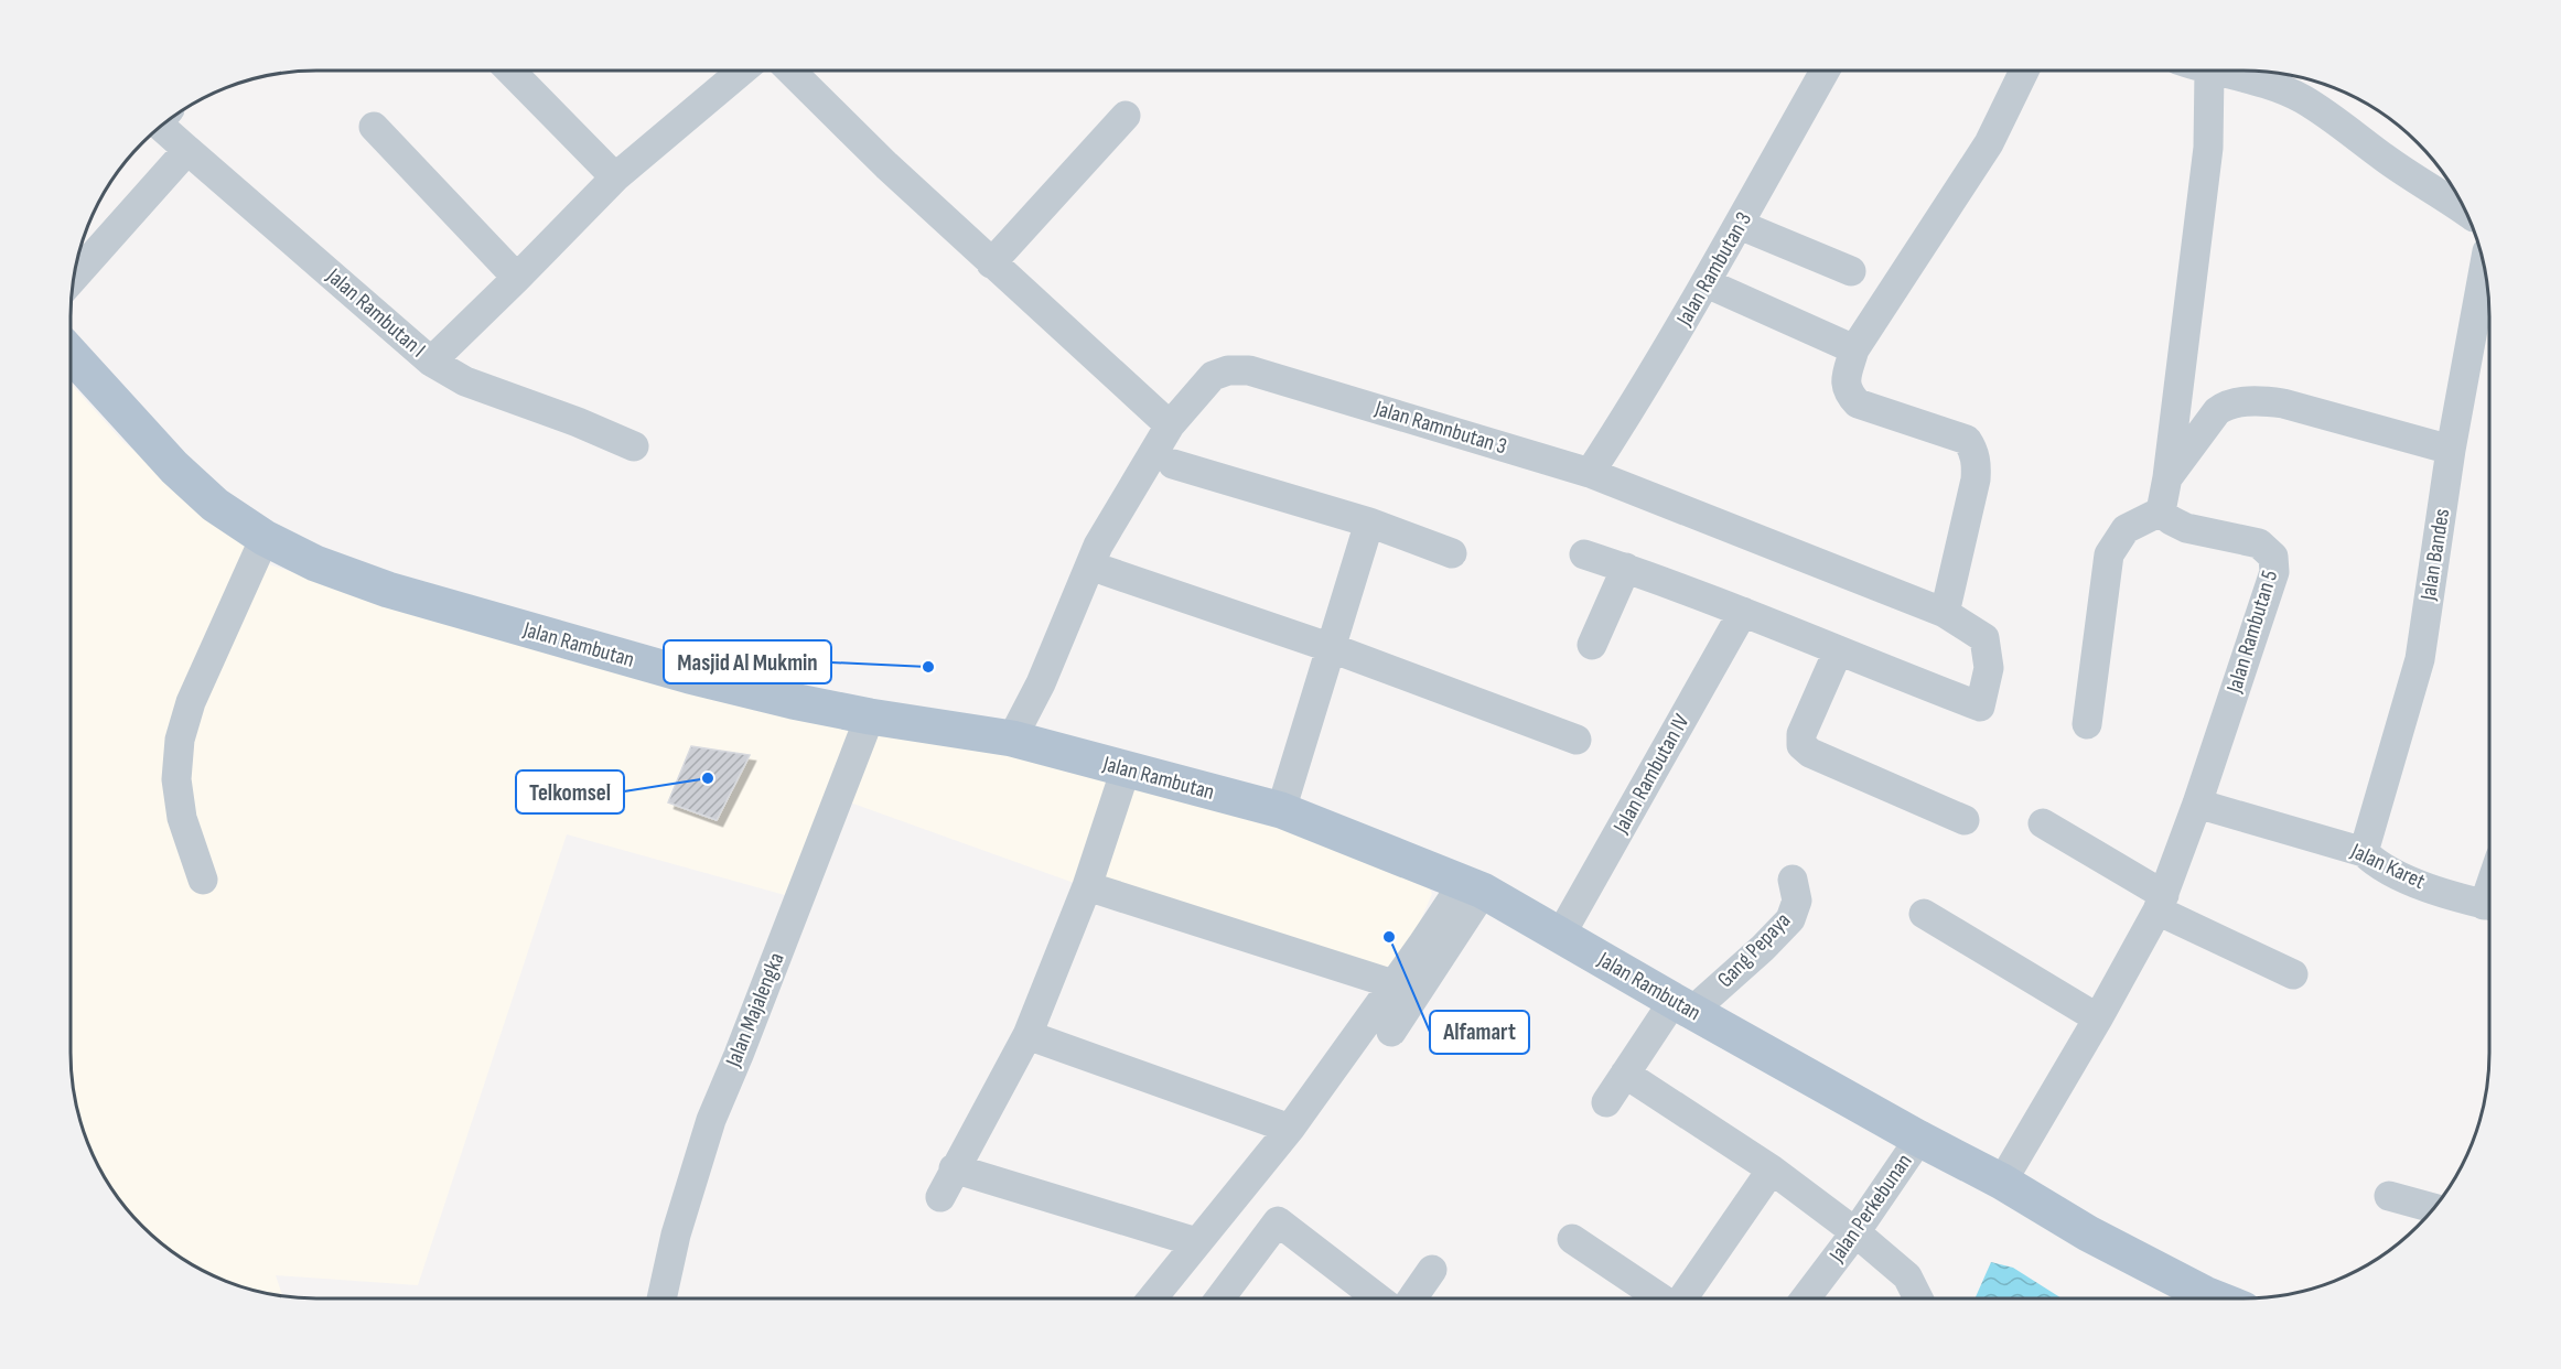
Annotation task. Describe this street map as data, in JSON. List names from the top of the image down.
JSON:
{
  "streets": {
    "main road": ["Jalan Rambutan"],
    "street": [
      "Jalan Rambutan 3",
      "Jalan Rambutan I",
      "Jalan Ramnbutan 3",
      "Jalan Bandes",
      "Jalan Rambutan 5",
      "Jalan Rambutan IV",
      "Jalan Karet",
      "Gang Pepaya",
      "Jalan Majalengka",
      "Jalan Perkebunan"
    ]
  },
  "crossings": [
    ["Jalan Rambutan 3", "Jalan Ramnbutan 3"],
    ["Jalan Ramnbutan 3", "Jalan Rambutan"],
    ["Jalan Bandes", "Jalan Karet"],
    ["Jalan Rambutan 5", "Jalan Rambutan"],
    ["Jalan Rambutan 5", "Jalan Karet"],
    ["Jalan Rambutan", "Jalan Rambutan IV"],
    ["Jalan Rambutan", "Gang Pepaya"],
    ["Jalan Rambutan", "Jalan Majalengka"],
    ["Jalan Rambutan", "Jalan Perkebunan"]
  ],
  "places": ["Masjid Al Mukmin", "Telkomsel", "Alfamart"]
}
